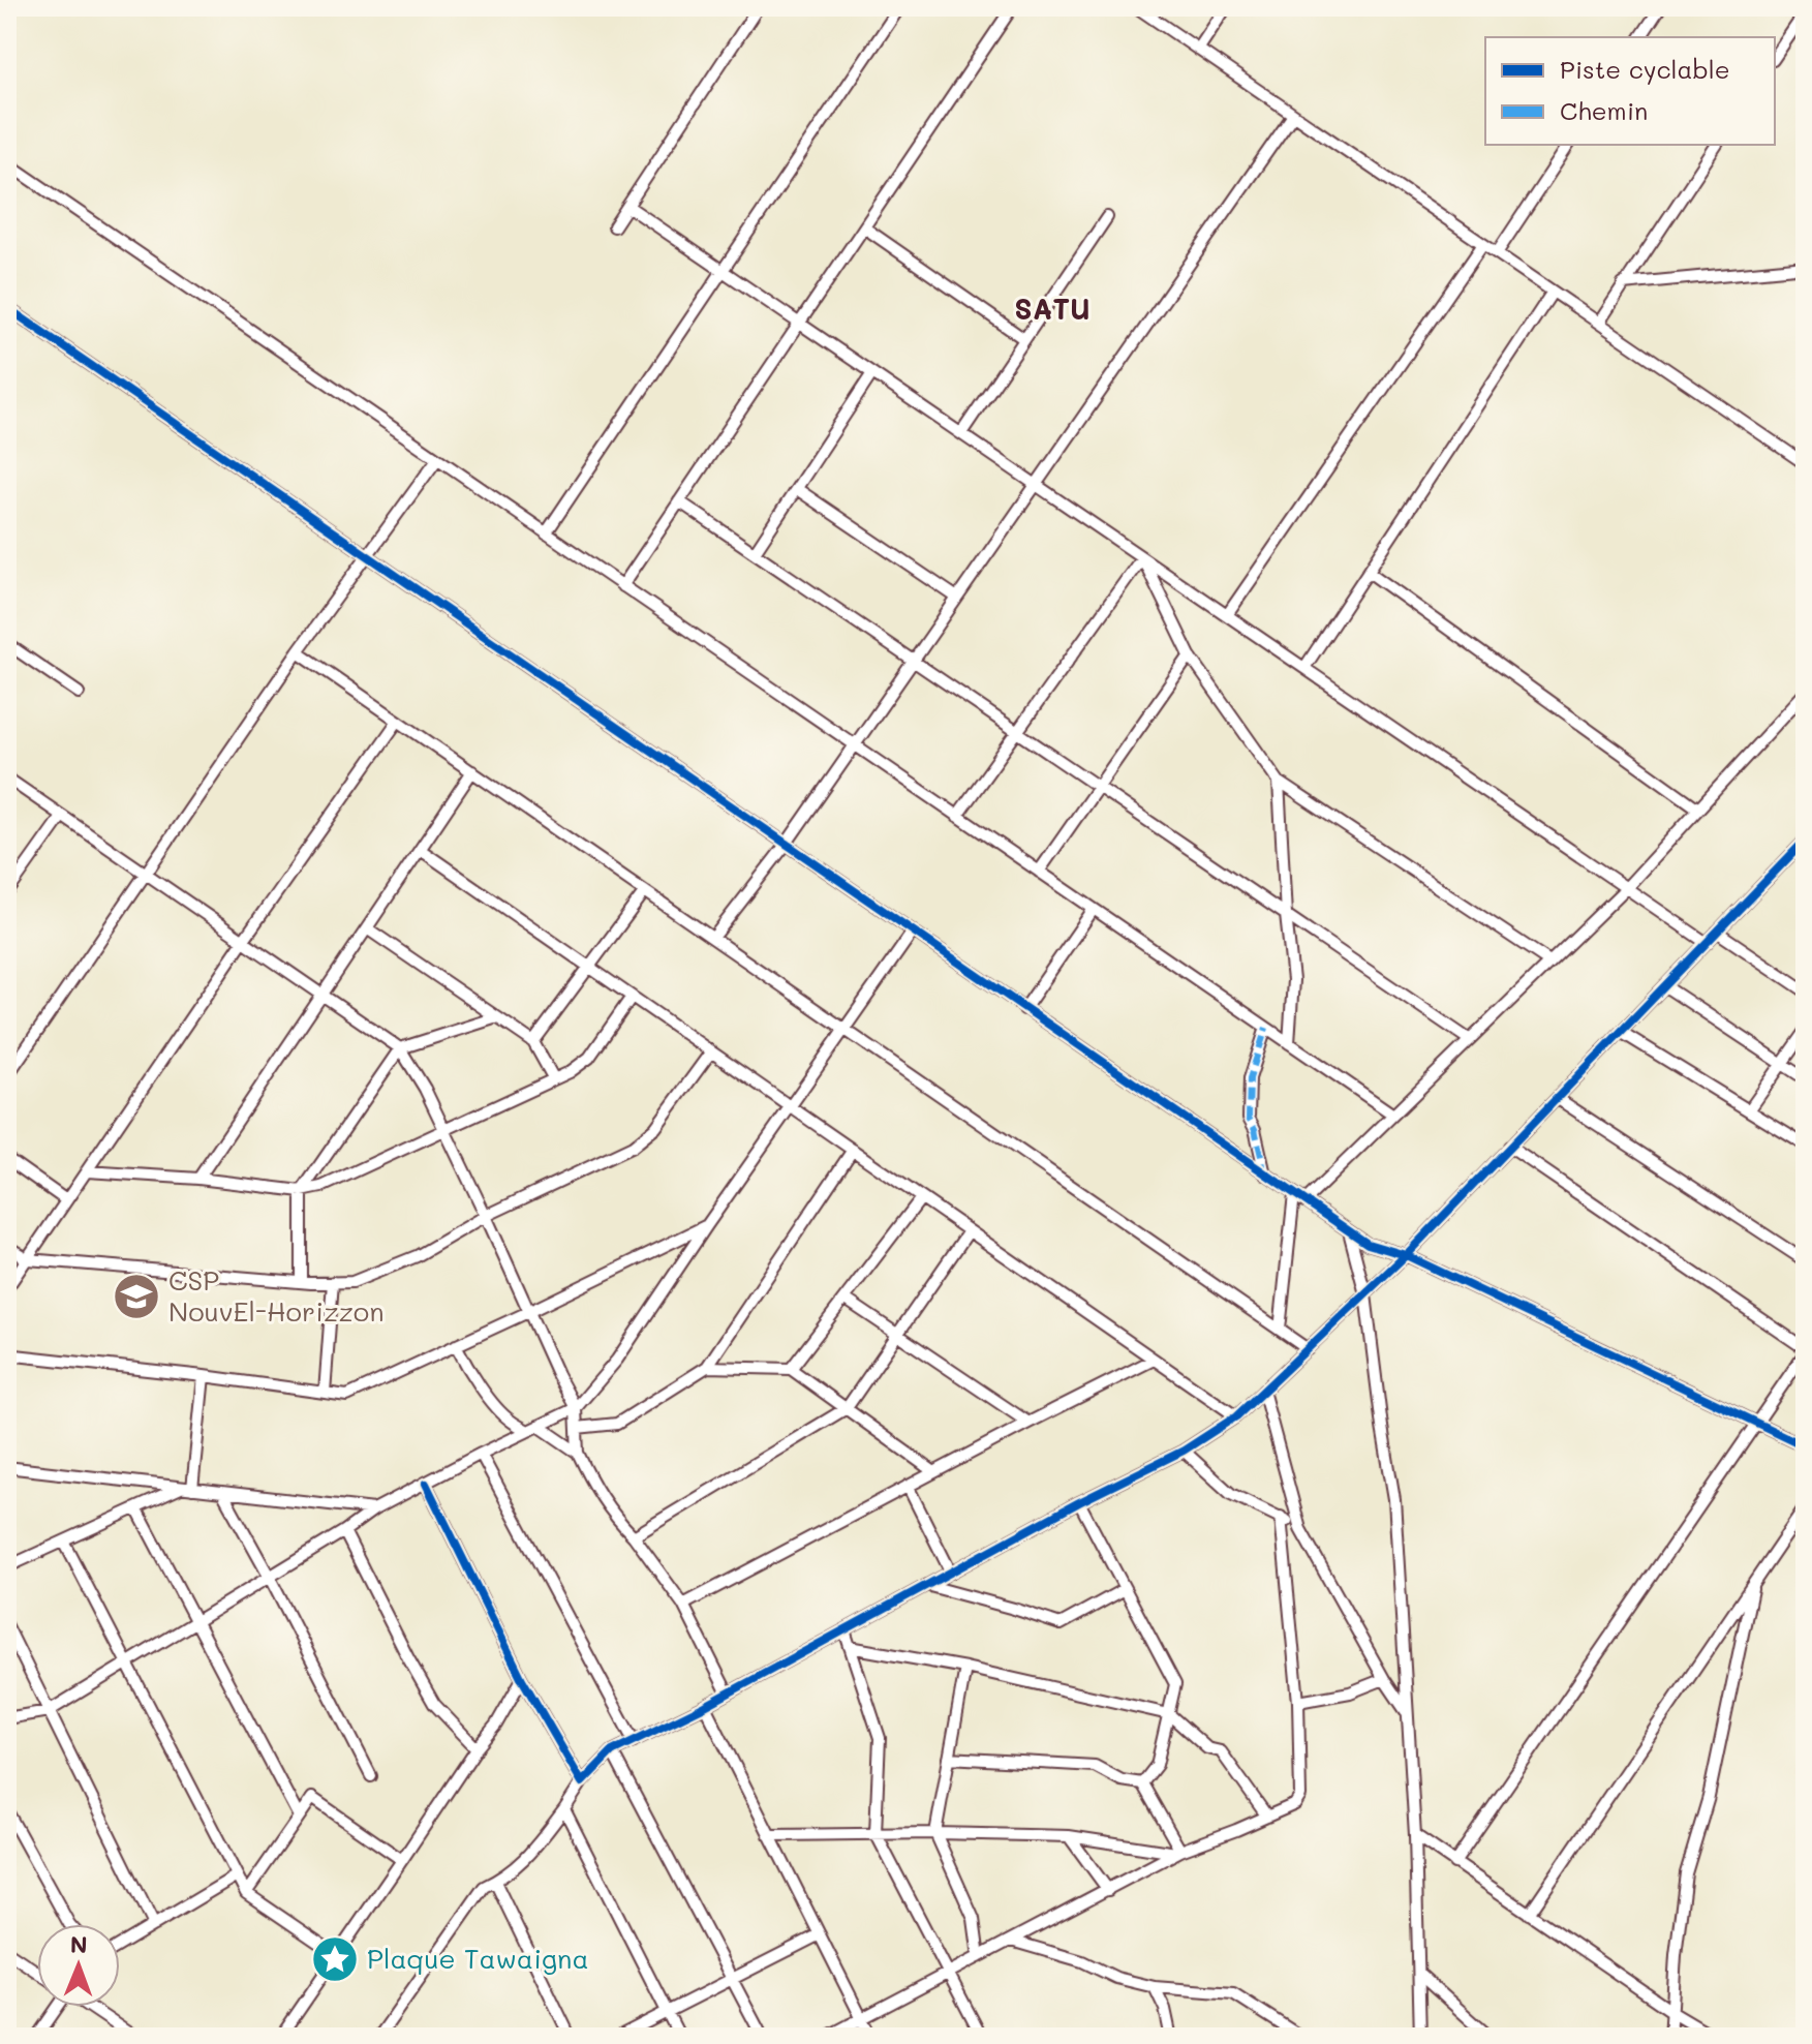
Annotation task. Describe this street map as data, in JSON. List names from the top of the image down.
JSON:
{
  "districts": ["SATU"],
  "places": {
    "school or university": ["CSP NouvEl-Horizzon"],
    "place": ["Plaque Tawaigna"]
  },
  "legend": ["Piste cyclable", "Chemin"],
  "north": "top"
}
